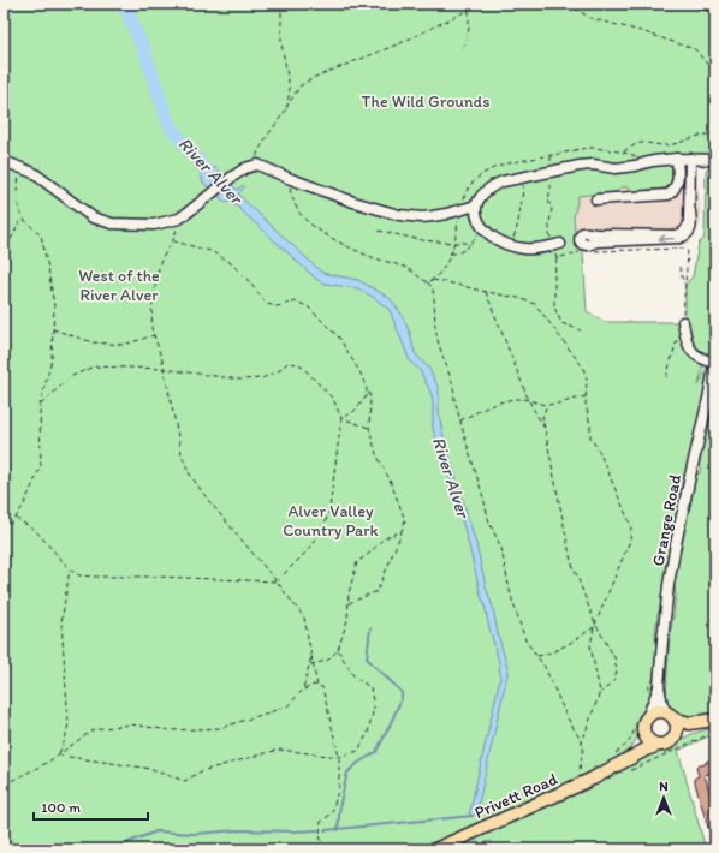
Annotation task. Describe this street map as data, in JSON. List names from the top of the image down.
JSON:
{
  "streets": {
    "main road": ["Privett Road"],
    "street": ["Grange Road"]
  },
  "crossings": [
    ["Grange Road", "Privett Road"]
  ],
  "water": ["River Alver"],
  "parks": ["The Wild Grounds", "West of the River Alver", "Alver Valley Country Park"],
  "scale_bar": "100 m",
  "north": "top"
}
